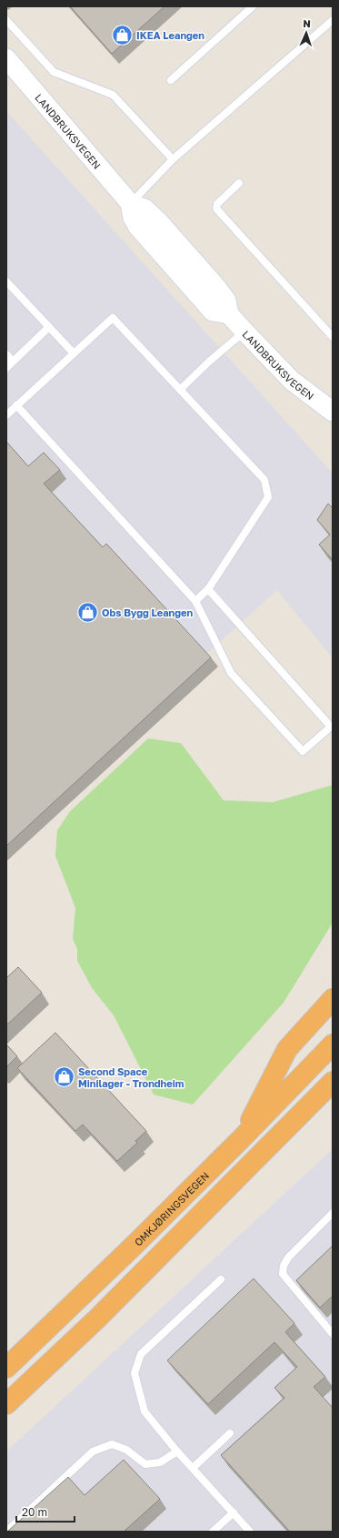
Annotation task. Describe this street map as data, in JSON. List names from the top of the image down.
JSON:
{
  "streets": {
    "highway": ["OMKJØRINGSVEGEN"],
    "street": ["LANDBRUKSVEGEN"]
  },
  "places": {
    "shop": ["IKEA Leangen", "Obs Bygg Leangen", "Second Space Minilager - Trondheim"]
  },
  "scale_bar": "20 m",
  "north": "top"
}
